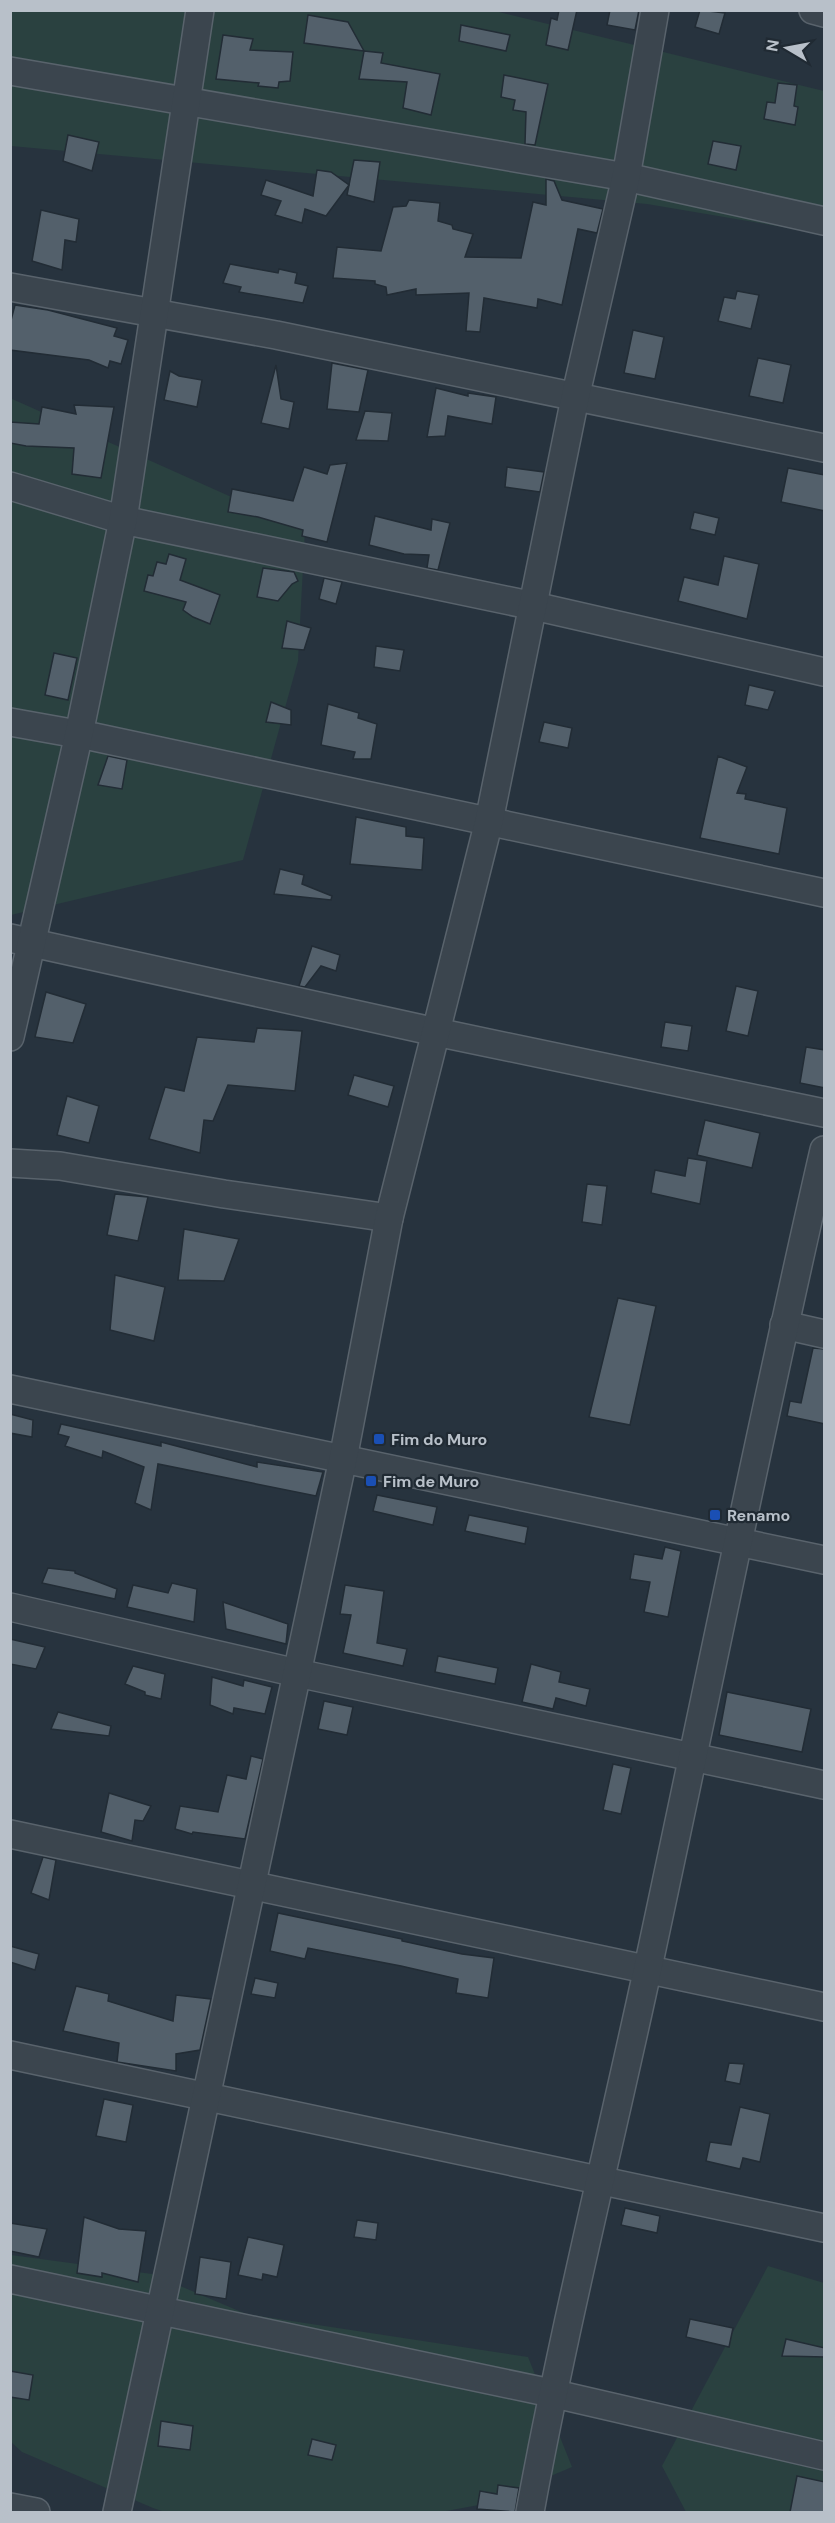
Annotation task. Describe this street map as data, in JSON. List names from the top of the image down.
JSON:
{
  "places": {
    "transit": ["Fim do Muro", "Fim de Muro", "Renamo"]
  },
  "north": "left"
}
